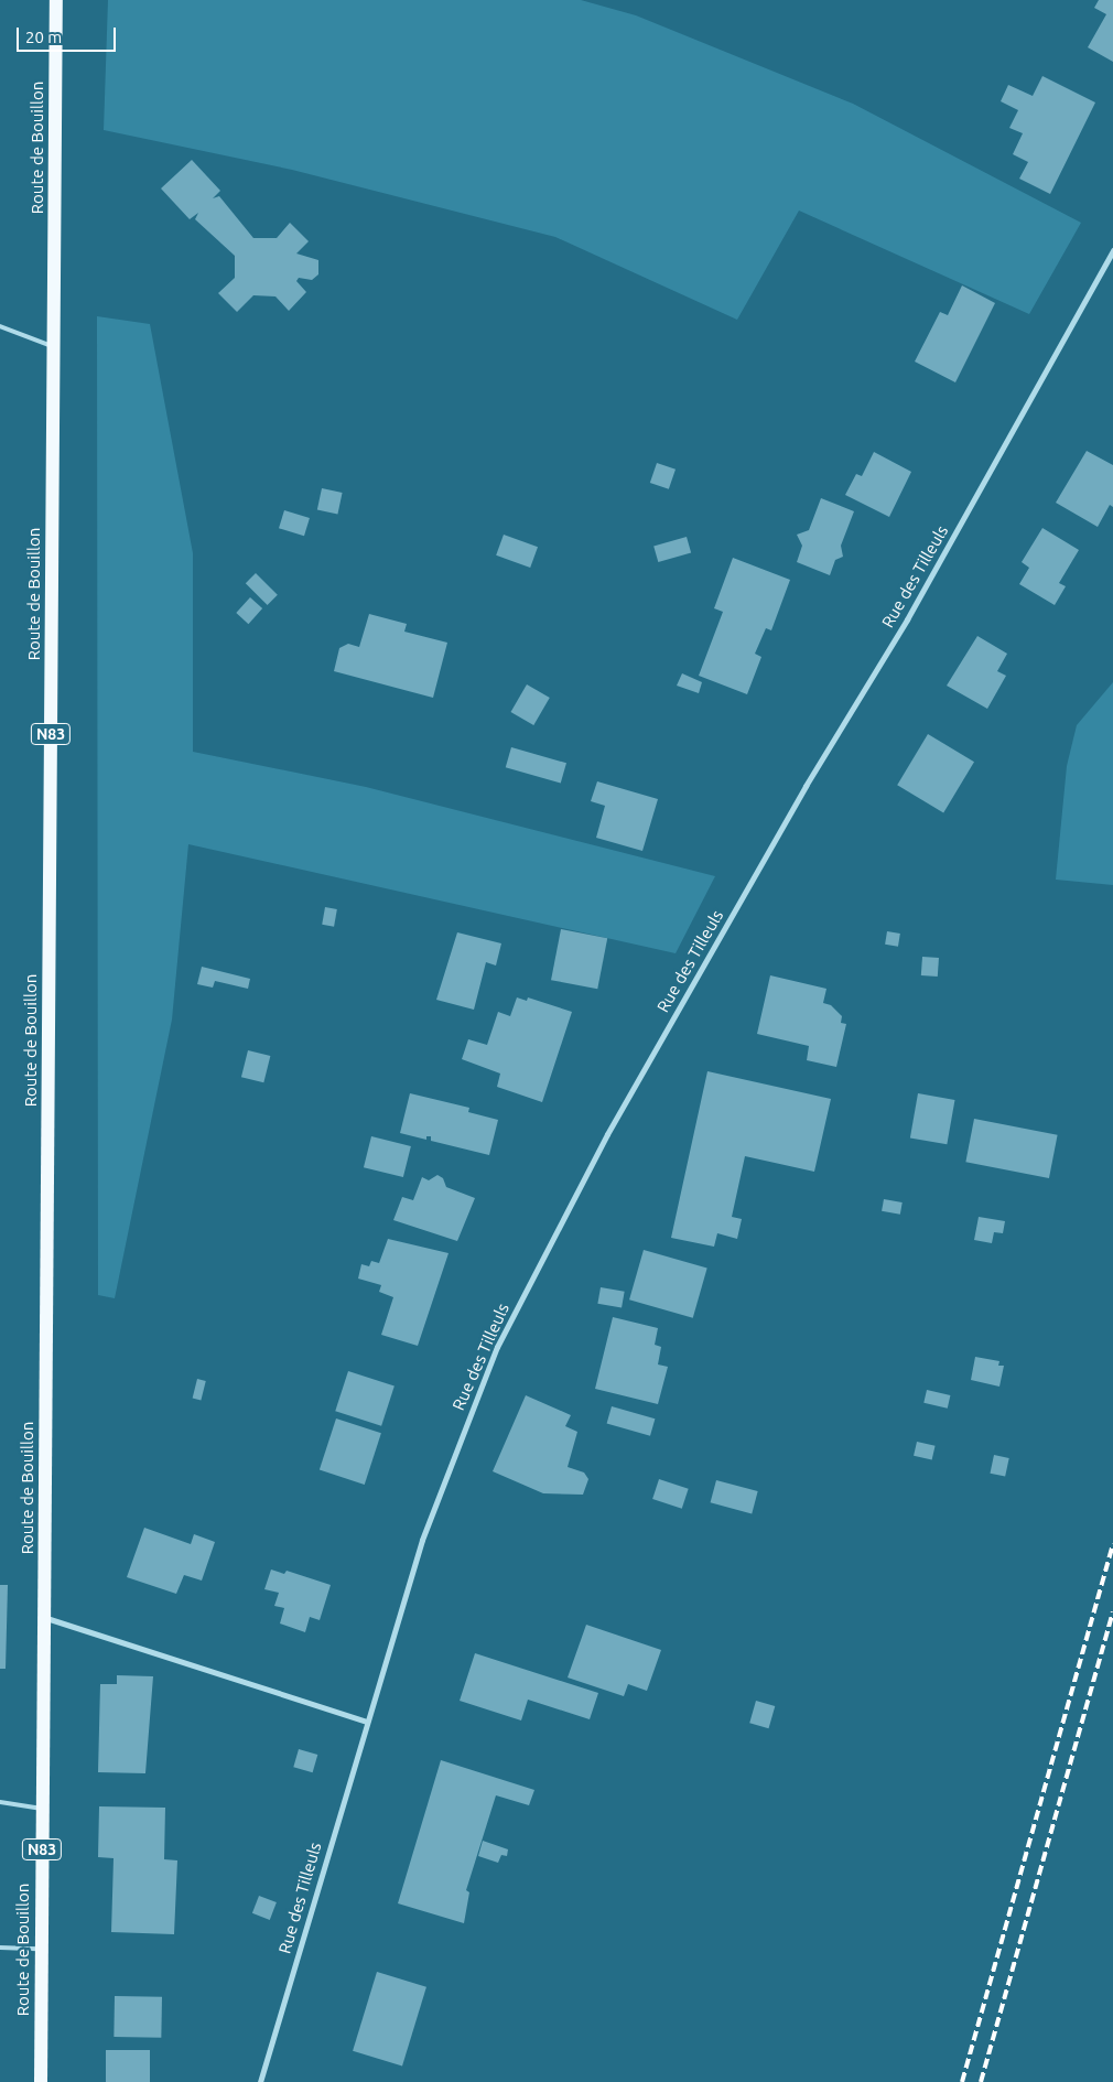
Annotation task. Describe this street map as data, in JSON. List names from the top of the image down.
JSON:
{
  "streets": {
    "main road": ["Route de Bouillon", "N83"],
    "street": ["Rue des Tilleuls"]
  },
  "scale_bar": "20 m"
}
